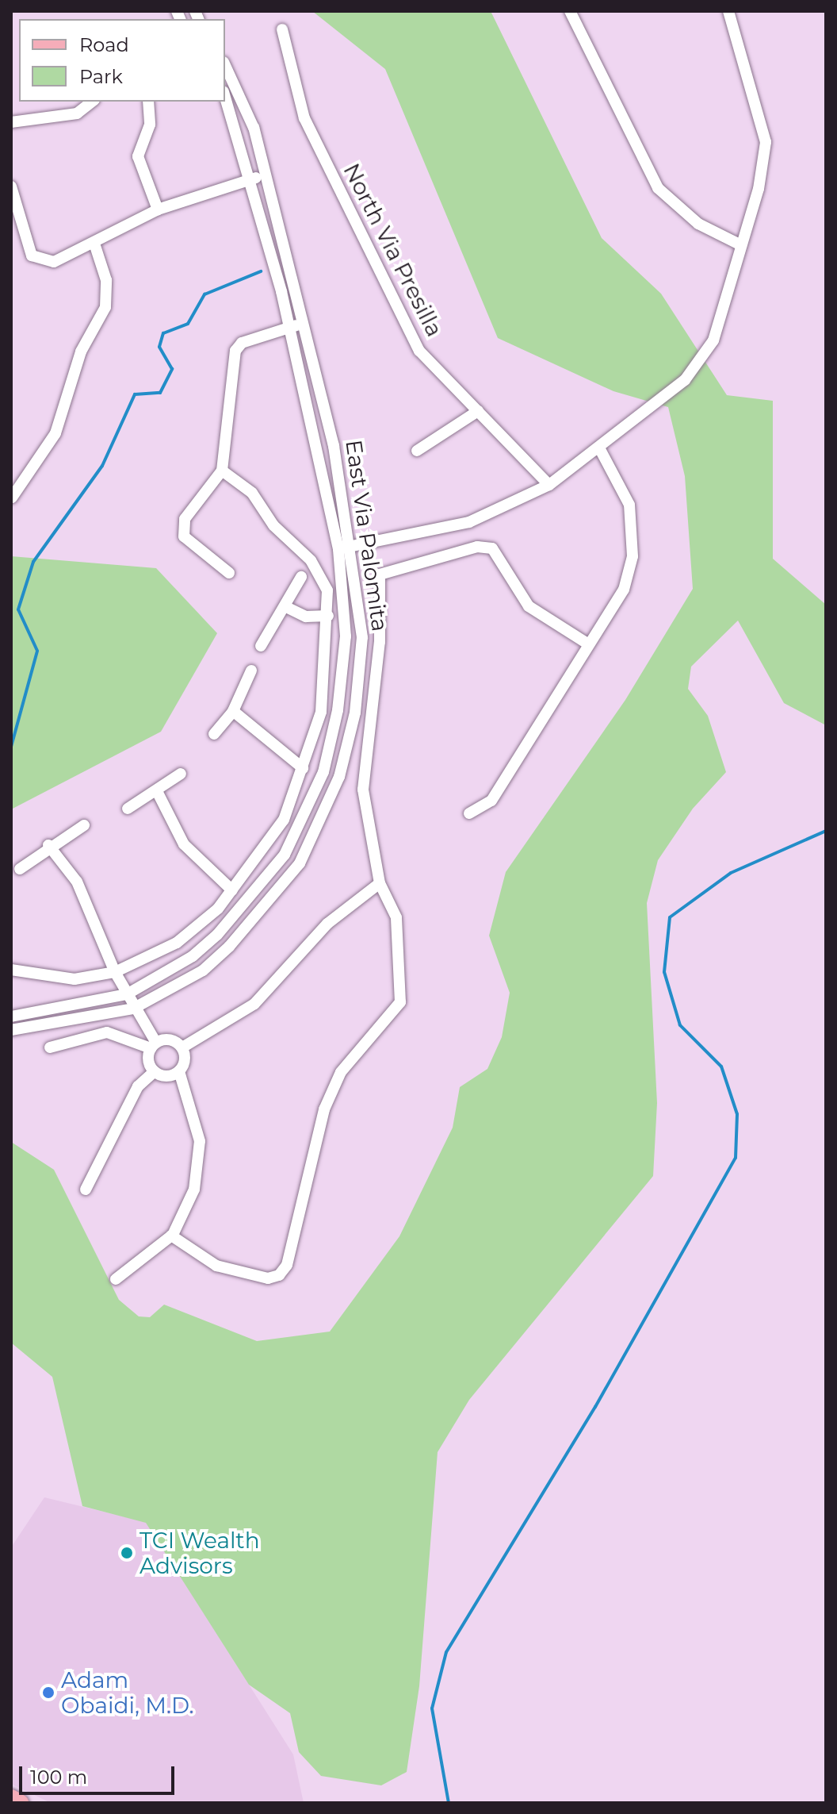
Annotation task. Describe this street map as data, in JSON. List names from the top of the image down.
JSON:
{
  "streets": {
    "street": ["North Via Presilla", "East Via Palomita"]
  },
  "places": ["TCI Wealth Advisors", "Adam Obaidi, M.D."],
  "legend": ["Road", "Park"],
  "scale_bar": "100 m"
}
